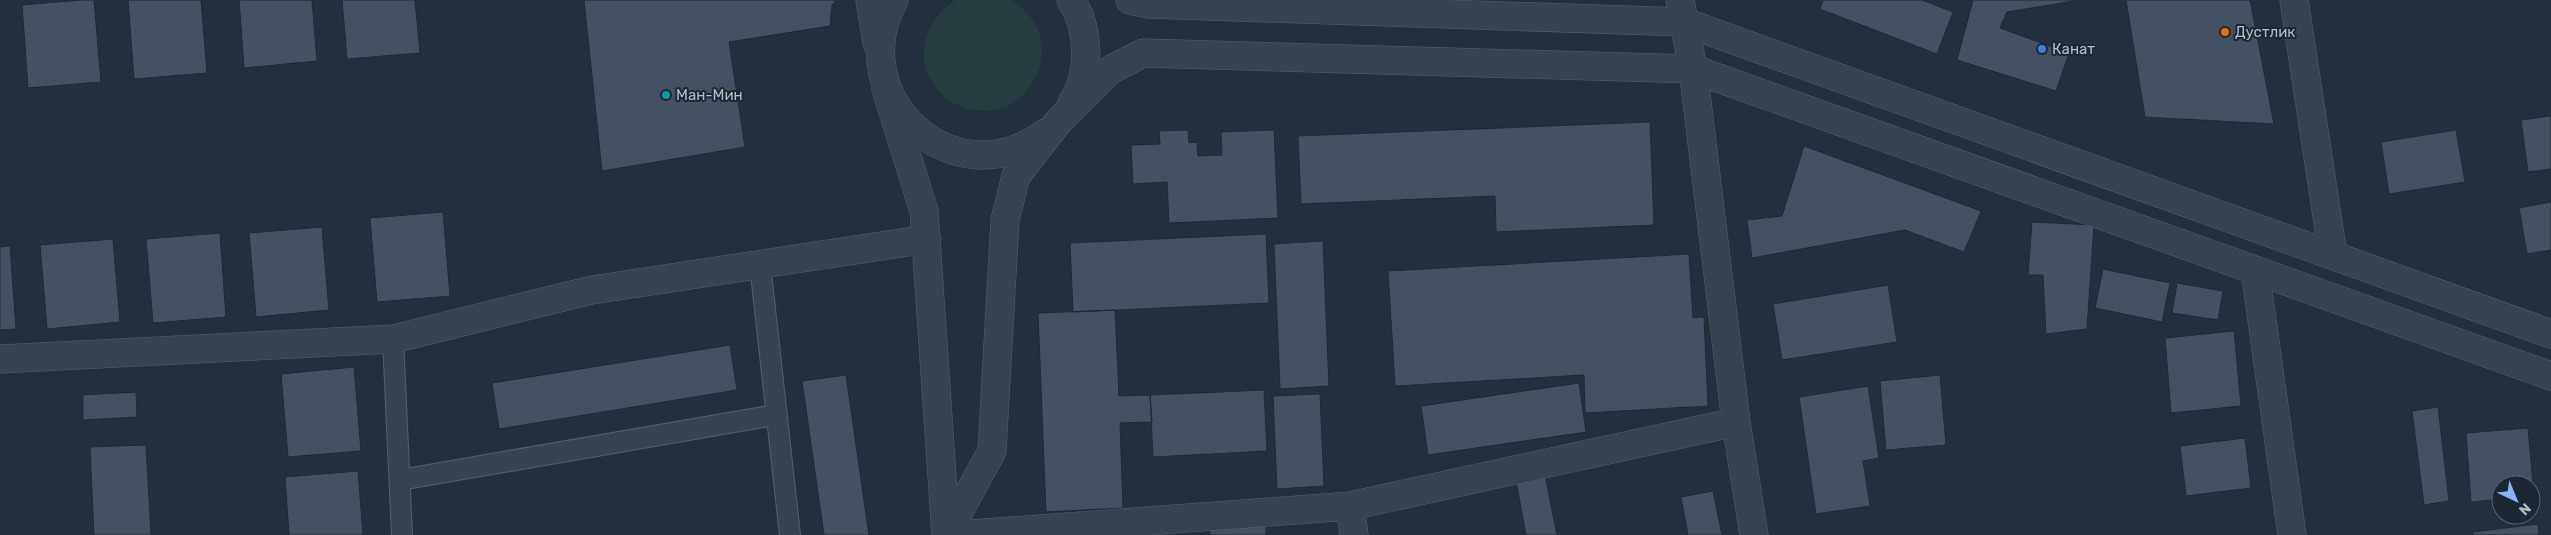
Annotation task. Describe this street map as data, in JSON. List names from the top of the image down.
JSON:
{
  "places": ["Дустлик", "Канат", "Ман-Мин"],
  "north": "bottom right"
}
